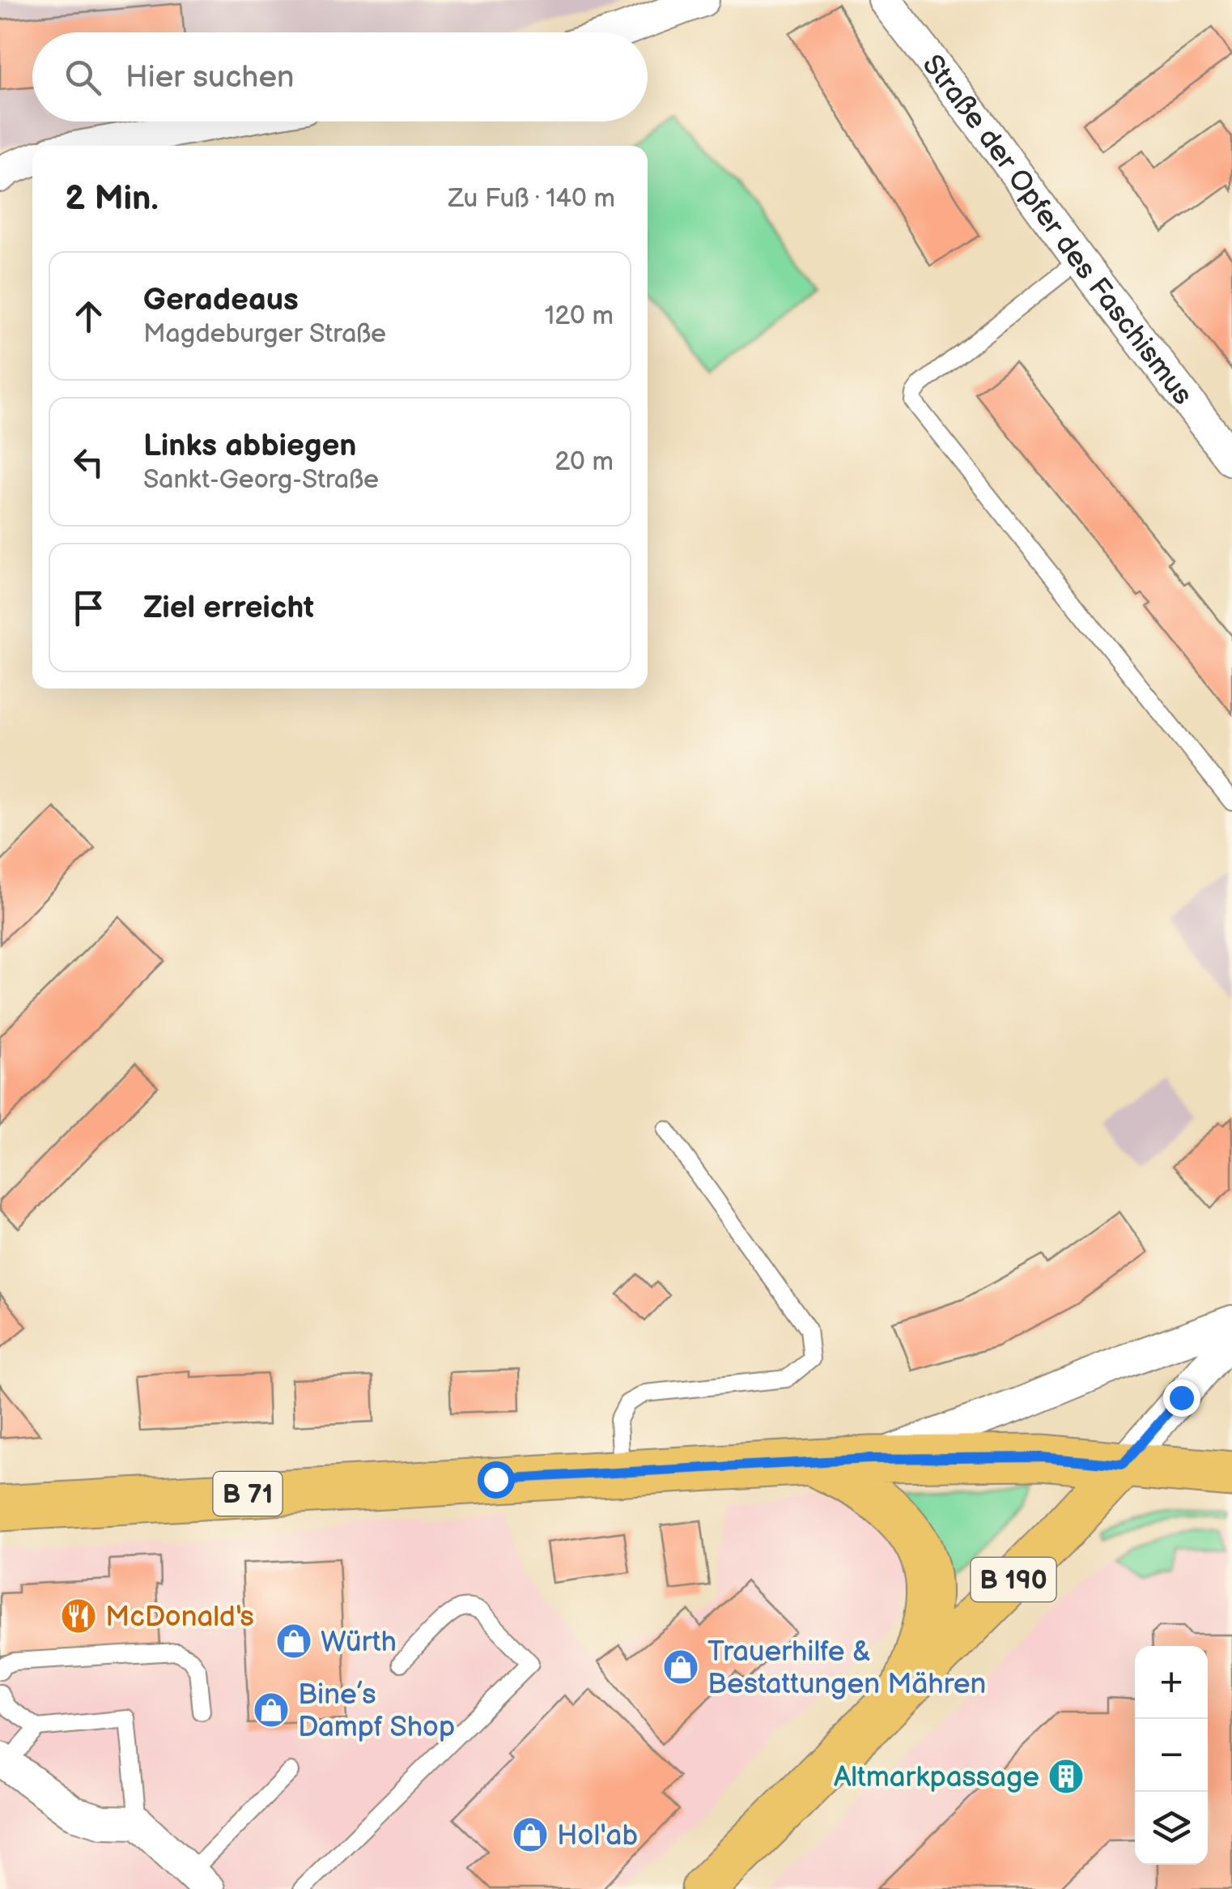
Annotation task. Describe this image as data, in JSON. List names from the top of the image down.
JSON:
{
  "streets": {
    "main road": ["B 71", "B 190"],
    "street": ["Straße der Opfer des Faschismus"]
  },
  "crossings": [
    ["B 71", "B 190"]
  ],
  "places": {
    "restaurant": ["McDonald's"],
    "shop": [
      "Würth",
      "Trauerhilfe & Bestattungen Mähren",
      "Bine’s Dampf Shop",
      "Hol'ab"
    ],
    "building": ["Altmarkpassage"]
  },
  "page": {
    "search": "Hier suchen",
    "heading": ["2 Min.", "Zu Fuß · 140 m"],
    "list": [
      ["Geradeaus", "Magdeburger Straße", "120 m"],
      ["Links abbiegen", "Sankt-Georg-Straße", "20 m"],
      "Ziel erreicht"
    ],
    "map_buttons": ["+", "−"]
  }
}
